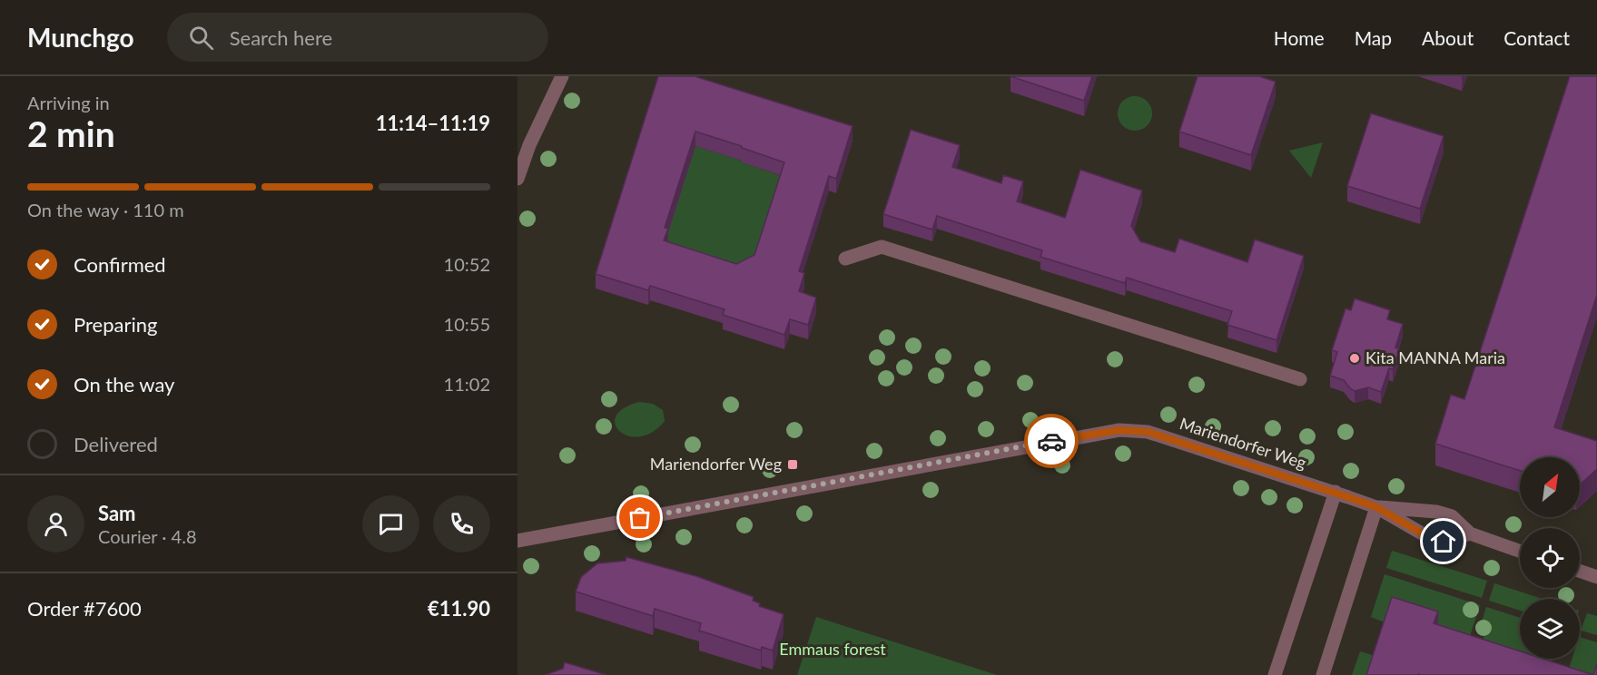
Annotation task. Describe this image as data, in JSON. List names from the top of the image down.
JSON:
{
  "streets": {
    "street": ["Mariendorfer Weg"]
  },
  "parks": ["Emmaus forest"],
  "places": {
    "other": ["Kita MANNA Maria"],
    "transit": ["Mariendorfer Weg"]
  },
  "north": "top right",
  "page": {
    "header": "Munchgo",
    "search": "Search here",
    "nav": [
      "Home",
      "Map",
      "About",
      "Contact"
    ],
    "heading": ["2 min", "Arriving in", "11:14–11:19"],
    "panel": [
      "Sam",
      "Courier · 4.8",
      "Order #7600",
      "€11.90"
    ],
    "bar": "On the way · 110 m",
    "list": [
      ["Confirmed", "10:52"],
      ["Preparing", "10:55"],
      ["On the way", "11:02"],
      "Delivered"
    ]
  }
}
